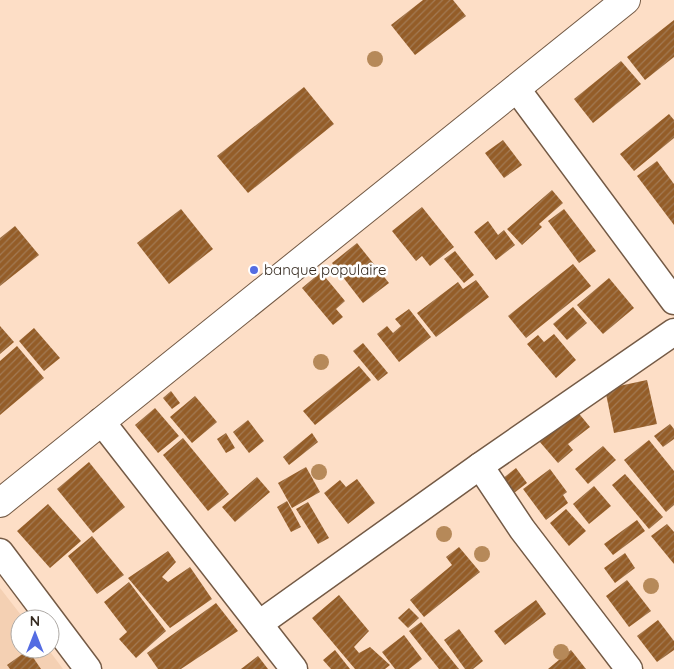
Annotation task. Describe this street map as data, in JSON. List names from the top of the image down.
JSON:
{
  "places": ["banque populaire"],
  "north": "top"
}
